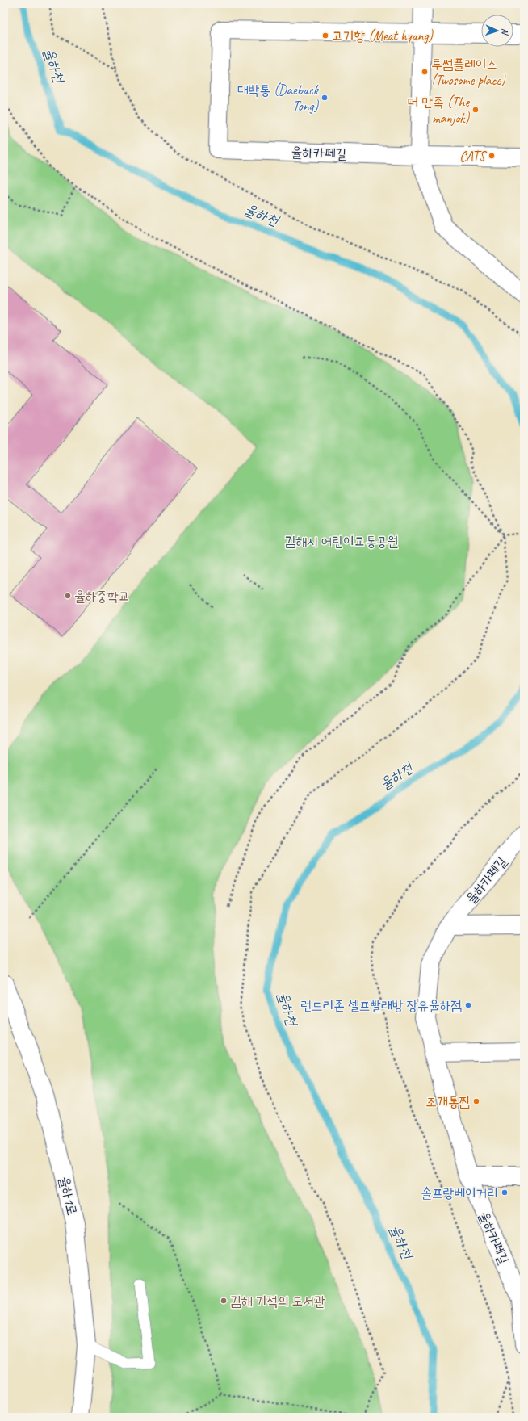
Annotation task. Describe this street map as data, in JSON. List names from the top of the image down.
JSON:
{
  "streets": {
    "street": ["율하카페길", "율하1로"]
  },
  "water": ["율하천"],
  "parks": ["김해시 어린이교통공원"],
  "places": [
    "고기향 (Meat hyang)",
    "투썸플레이스 (Twosome place)",
    "대박통 (Daeback Tong)",
    "더 만족 (The manjok)",
    "CATS",
    "율하중학교",
    "런드리존 셀프빨래방 장유율하점",
    "조개통찜",
    "솔프랑베이커리",
    "김해 기적의 도서관"
  ],
  "north": "right"
}
